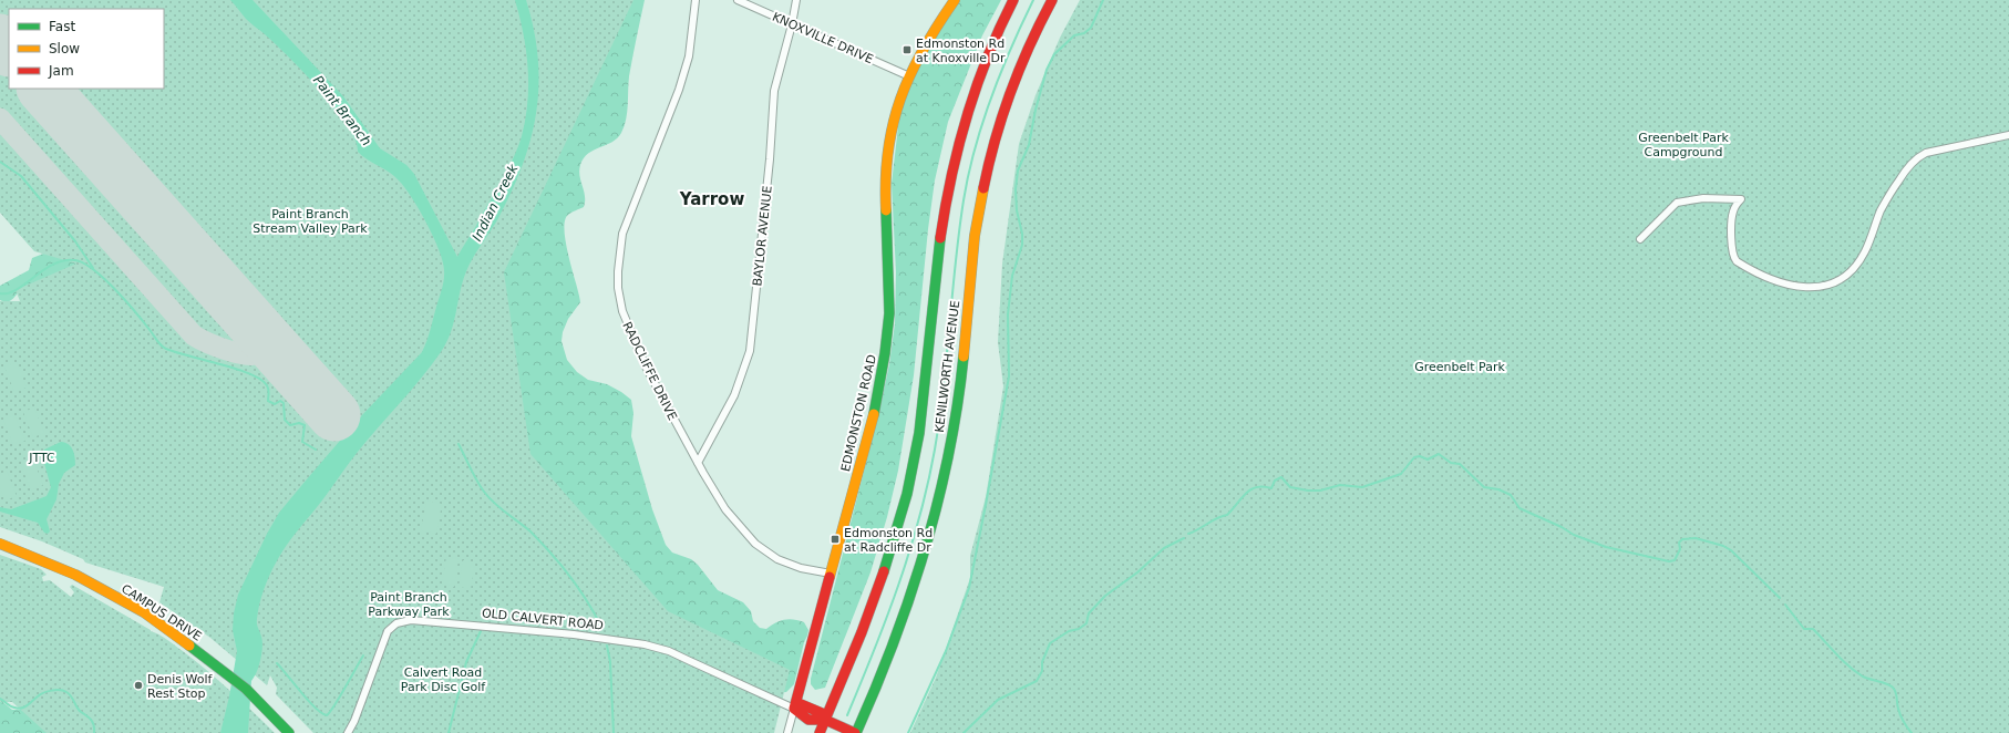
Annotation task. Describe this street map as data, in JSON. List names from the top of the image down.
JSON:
{
  "streets": {
    "main road": [
      "KENILWORTH AVENUE",
      "EDMONSTON ROAD",
      "CAMPUS DRIVE",
      "OLD CALVERT ROAD"
    ],
    "street": ["KNOXVILLE DRIVE", "BAYLOR AVENUE", "RADCLIFFE DRIVE"]
  },
  "crossings": [
    ["KNOXVILLE DRIVE", "BAYLOR AVENUE"],
    ["KNOXVILLE DRIVE", "EDMONSTON ROAD"],
    ["BAYLOR AVENUE", "RADCLIFFE DRIVE"],
    ["KENILWORTH AVENUE", "OLD CALVERT ROAD"],
    ["RADCLIFFE DRIVE", "EDMONSTON ROAD"],
    ["EDMONSTON ROAD", "OLD CALVERT ROAD"]
  ],
  "districts": ["Yarrow"],
  "water": ["Paint Branch", "Indian Creek"],
  "parks": [
    "Greenbelt Park Campground",
    "Paint Branch Stream Valley Park",
    "Greenbelt Park",
    "JTTC",
    "Paint Branch Parkway Park",
    "Calvert Road Park Disc Golf"
  ],
  "places": {
    "transit": ["Edmonston Rd at Knoxville Dr", "Edmonston Rd at Radcliffe Dr"],
    "other": ["Denis Wolf Rest Stop"]
  },
  "legend": ["Fast", "Slow", "Jam"]
}
